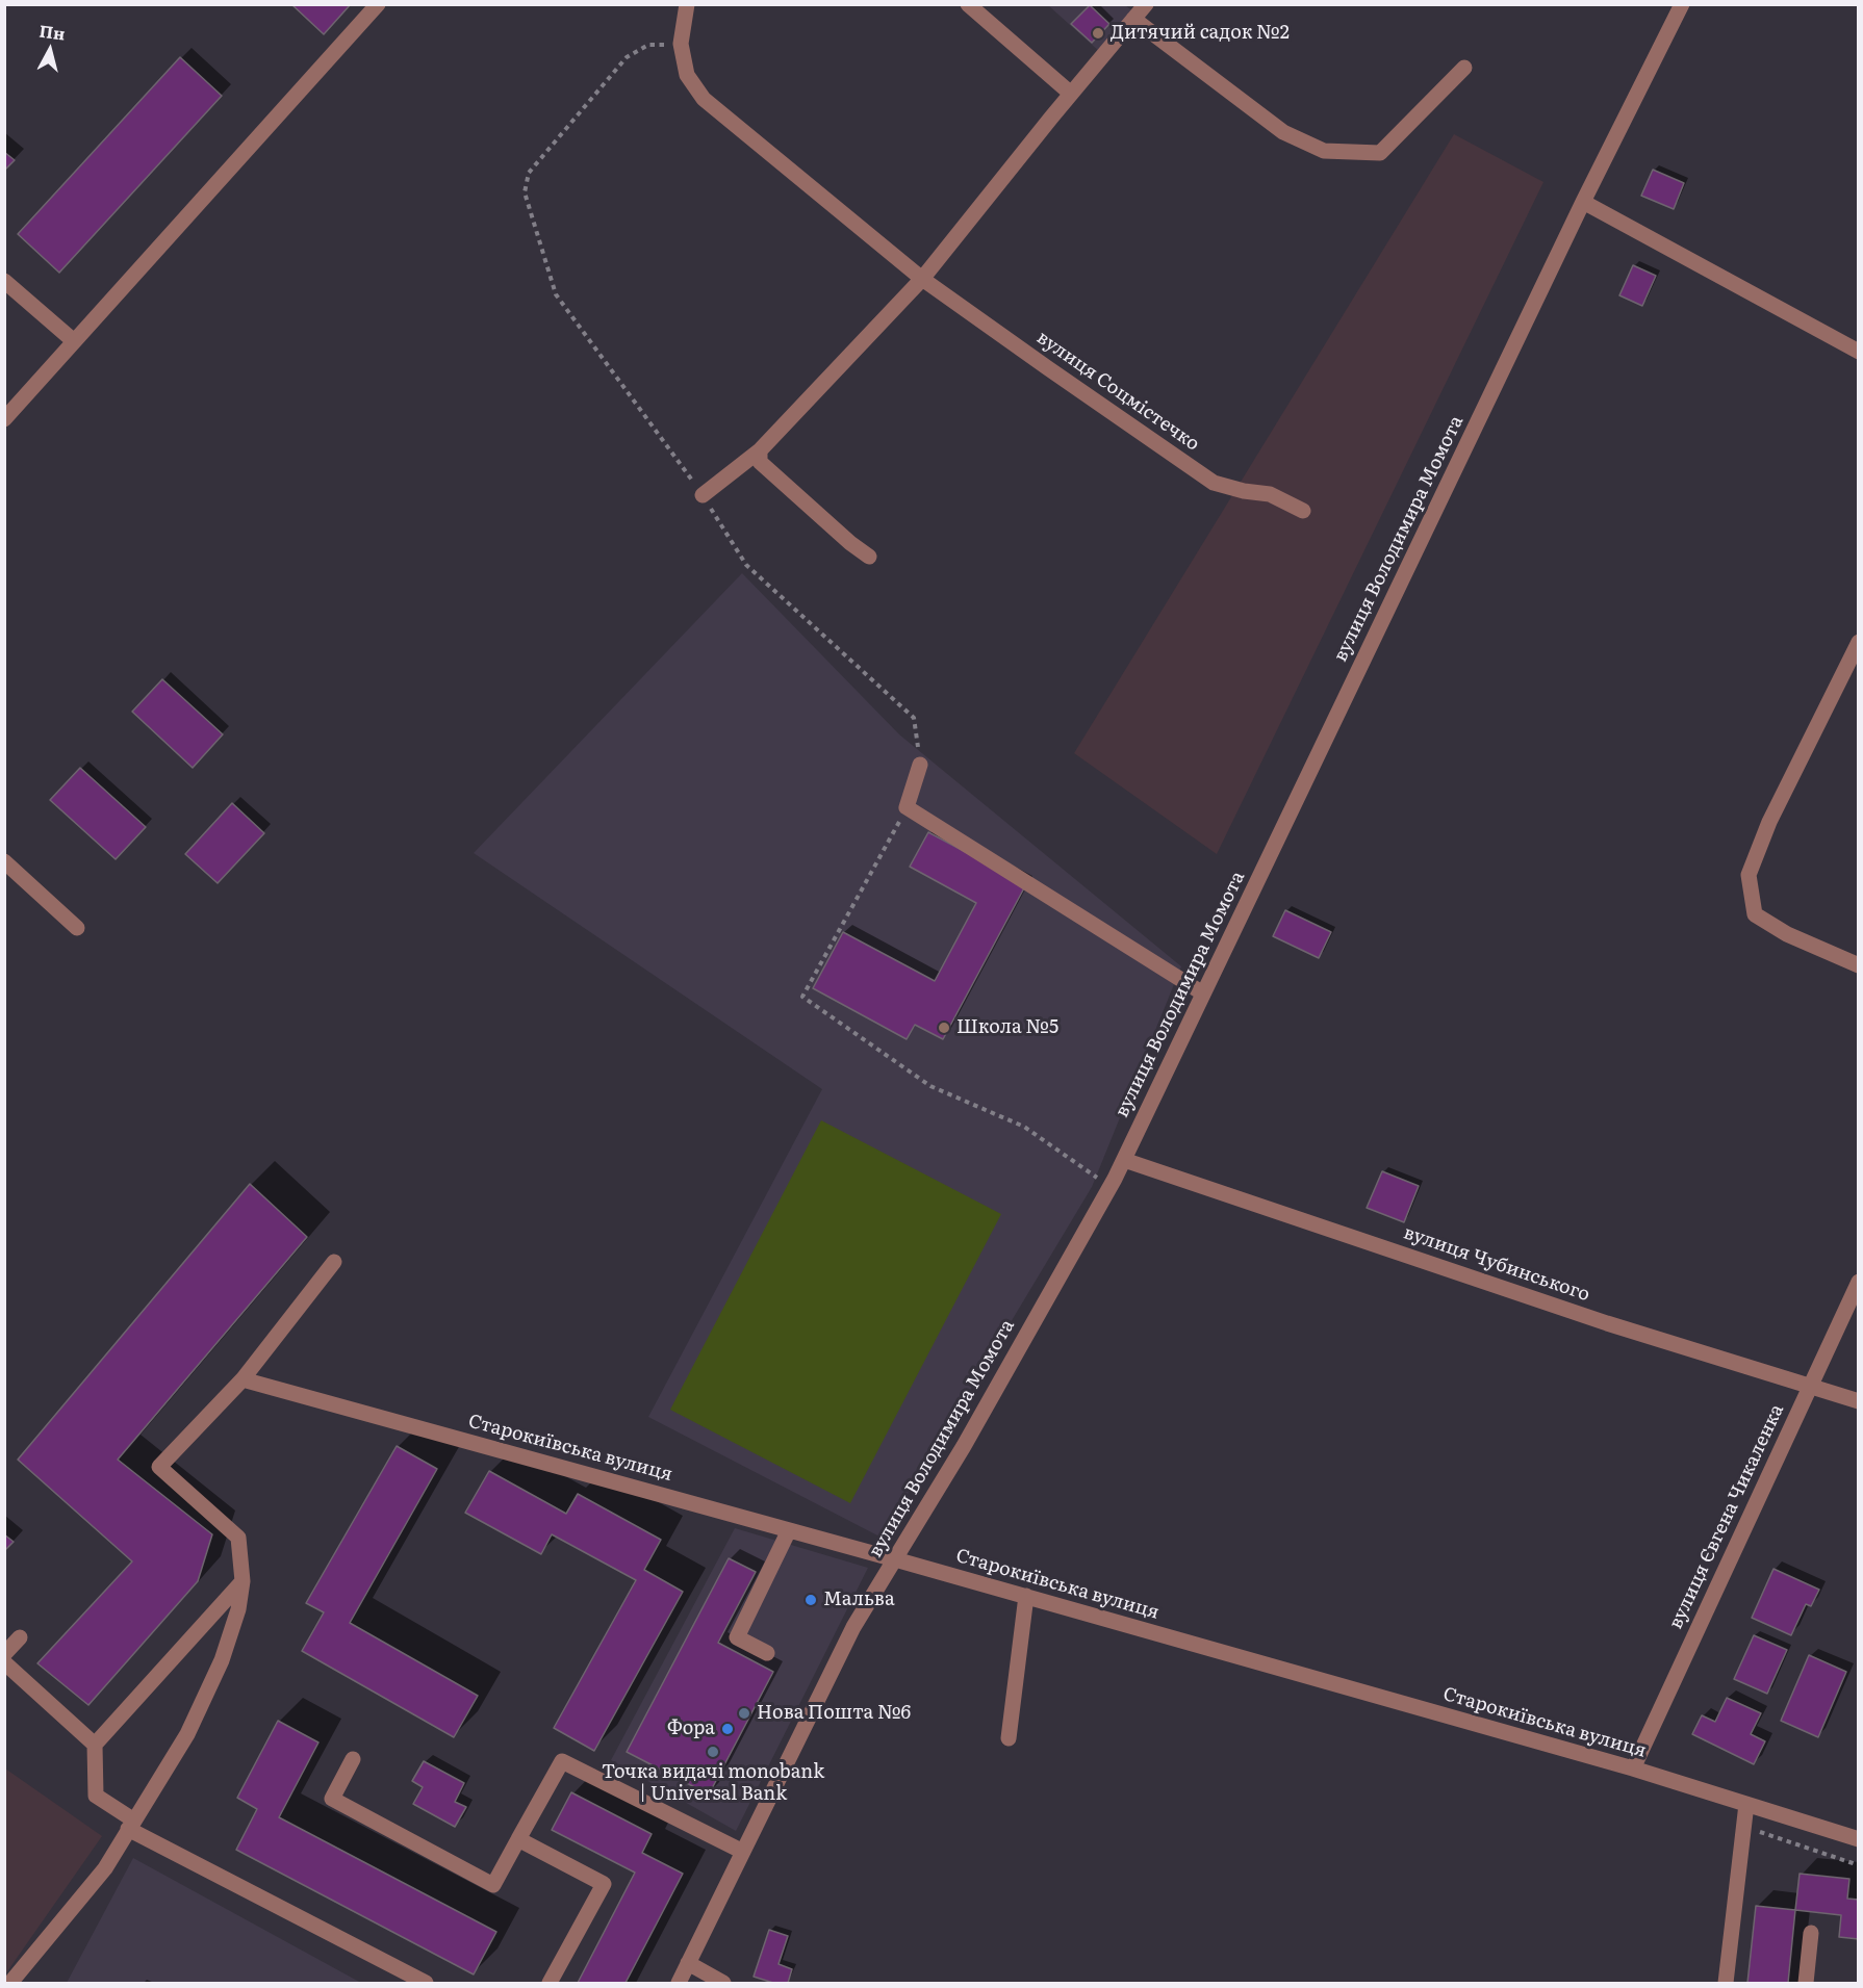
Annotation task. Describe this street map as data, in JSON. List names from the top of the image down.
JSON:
{
  "streets": {
    "street": [
      "вулиця Соцмістечко",
      "вулиця Володимира Момота",
      "вулиця Чубинського",
      "Старокиївська вулиця",
      "вулиця Євгена Чикаленка"
    ]
  },
  "crossings": [
    ["вулиця Володимира Момота", "вулиця Чубинського"],
    ["вулиця Володимира Момота", "Старокиївська вулиця"],
    ["вулиця Чубинського", "вулиця Євгена Чикаленка"],
    ["Старокиївська вулиця", "вулиця Євгена Чикаленка"]
  ],
  "places": [
    "Дитячий садок №2",
    "Школа №5",
    "Мальва",
    "Нова Пошта №6",
    "Фора",
    "Точка видачі monobank | Universal Bank"
  ],
  "north": "top"
}
